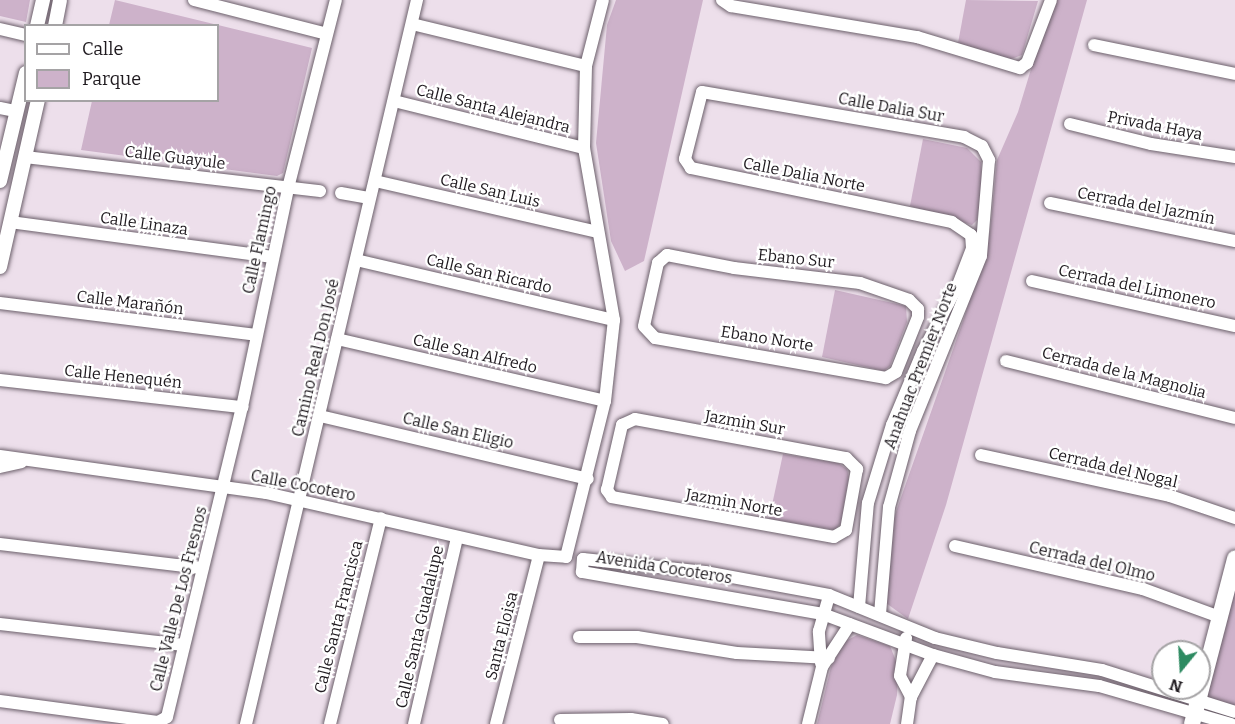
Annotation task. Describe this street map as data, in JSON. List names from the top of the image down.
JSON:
{
  "streets": {
    "street": [
      "Calle Dalia Sur",
      "Calle Santa Alejandra",
      "Privada Haya",
      "Calle Guayule",
      "Calle Dalia Norte",
      "Calle San Luis",
      "Cerrada del Jazmín",
      "Calle Linaza",
      "Calle Flamingo",
      "Ebano Sur",
      "Calle San Ricardo",
      "Cerrada del Limonero",
      "Calle Marañón",
      "Ebano Norte",
      "Calle San Alfredo",
      "Camino Real Don José",
      "Anahuac Premier Norte",
      "Cerrada de la Magnolia",
      "Calle Henequén",
      "Jazmin Sur",
      "Calle San Eligio",
      "Cerrada del Nogal",
      "Calle Cocotero",
      "Jazmin Norte",
      "Cerrada del Olmo",
      "Avenida Cocoteros",
      "Calle Valle De Los Fresnos",
      "Calle Santa Francisca",
      "Calle Santa Guadalupe",
      "Santa Eloisa"
    ]
  },
  "crossings": [
    ["Calle Dalia Sur", "Calle Dalia Norte"],
    ["Calle Dalia Sur", "Anahuac Premier Norte"],
    ["Calle Santa Alejandra", "Camino Real Don José"],
    ["Calle Guayule", "Calle Flamingo"],
    ["Calle Dalia Norte", "Anahuac Premier Norte"],
    ["Calle San Luis", "Camino Real Don José"],
    ["Calle Linaza", "Calle Flamingo"],
    ["Calle Flamingo", "Calle Marañón"],
    ["Calle Flamingo", "Calle Henequén"],
    ["Calle Flamingo", "Calle Cocotero"],
    ["Calle Flamingo", "Calle Valle De Los Fresnos"],
    ["Ebano Sur", "Ebano Norte"],
    ["Calle San Ricardo", "Camino Real Don José"],
    ["Calle San Alfredo", "Camino Real Don José"],
    ["Camino Real Don José", "Calle San Eligio"],
    ["Camino Real Don José", "Calle Cocotero"],
    ["Anahuac Premier Norte", "Avenida Cocoteros"],
    ["Jazmin Sur", "Jazmin Norte"],
    ["Calle San Eligio", "Calle Cocotero"],
    ["Calle Cocotero", "Calle Valle De Los Fresnos"],
    ["Calle Cocotero", "Calle Santa Francisca"],
    ["Calle Cocotero", "Calle Santa Guadalupe"],
    ["Calle Cocotero", "Santa Eloisa"]
  ],
  "legend": ["Calle", "Parque"],
  "north": "bottom"
}
